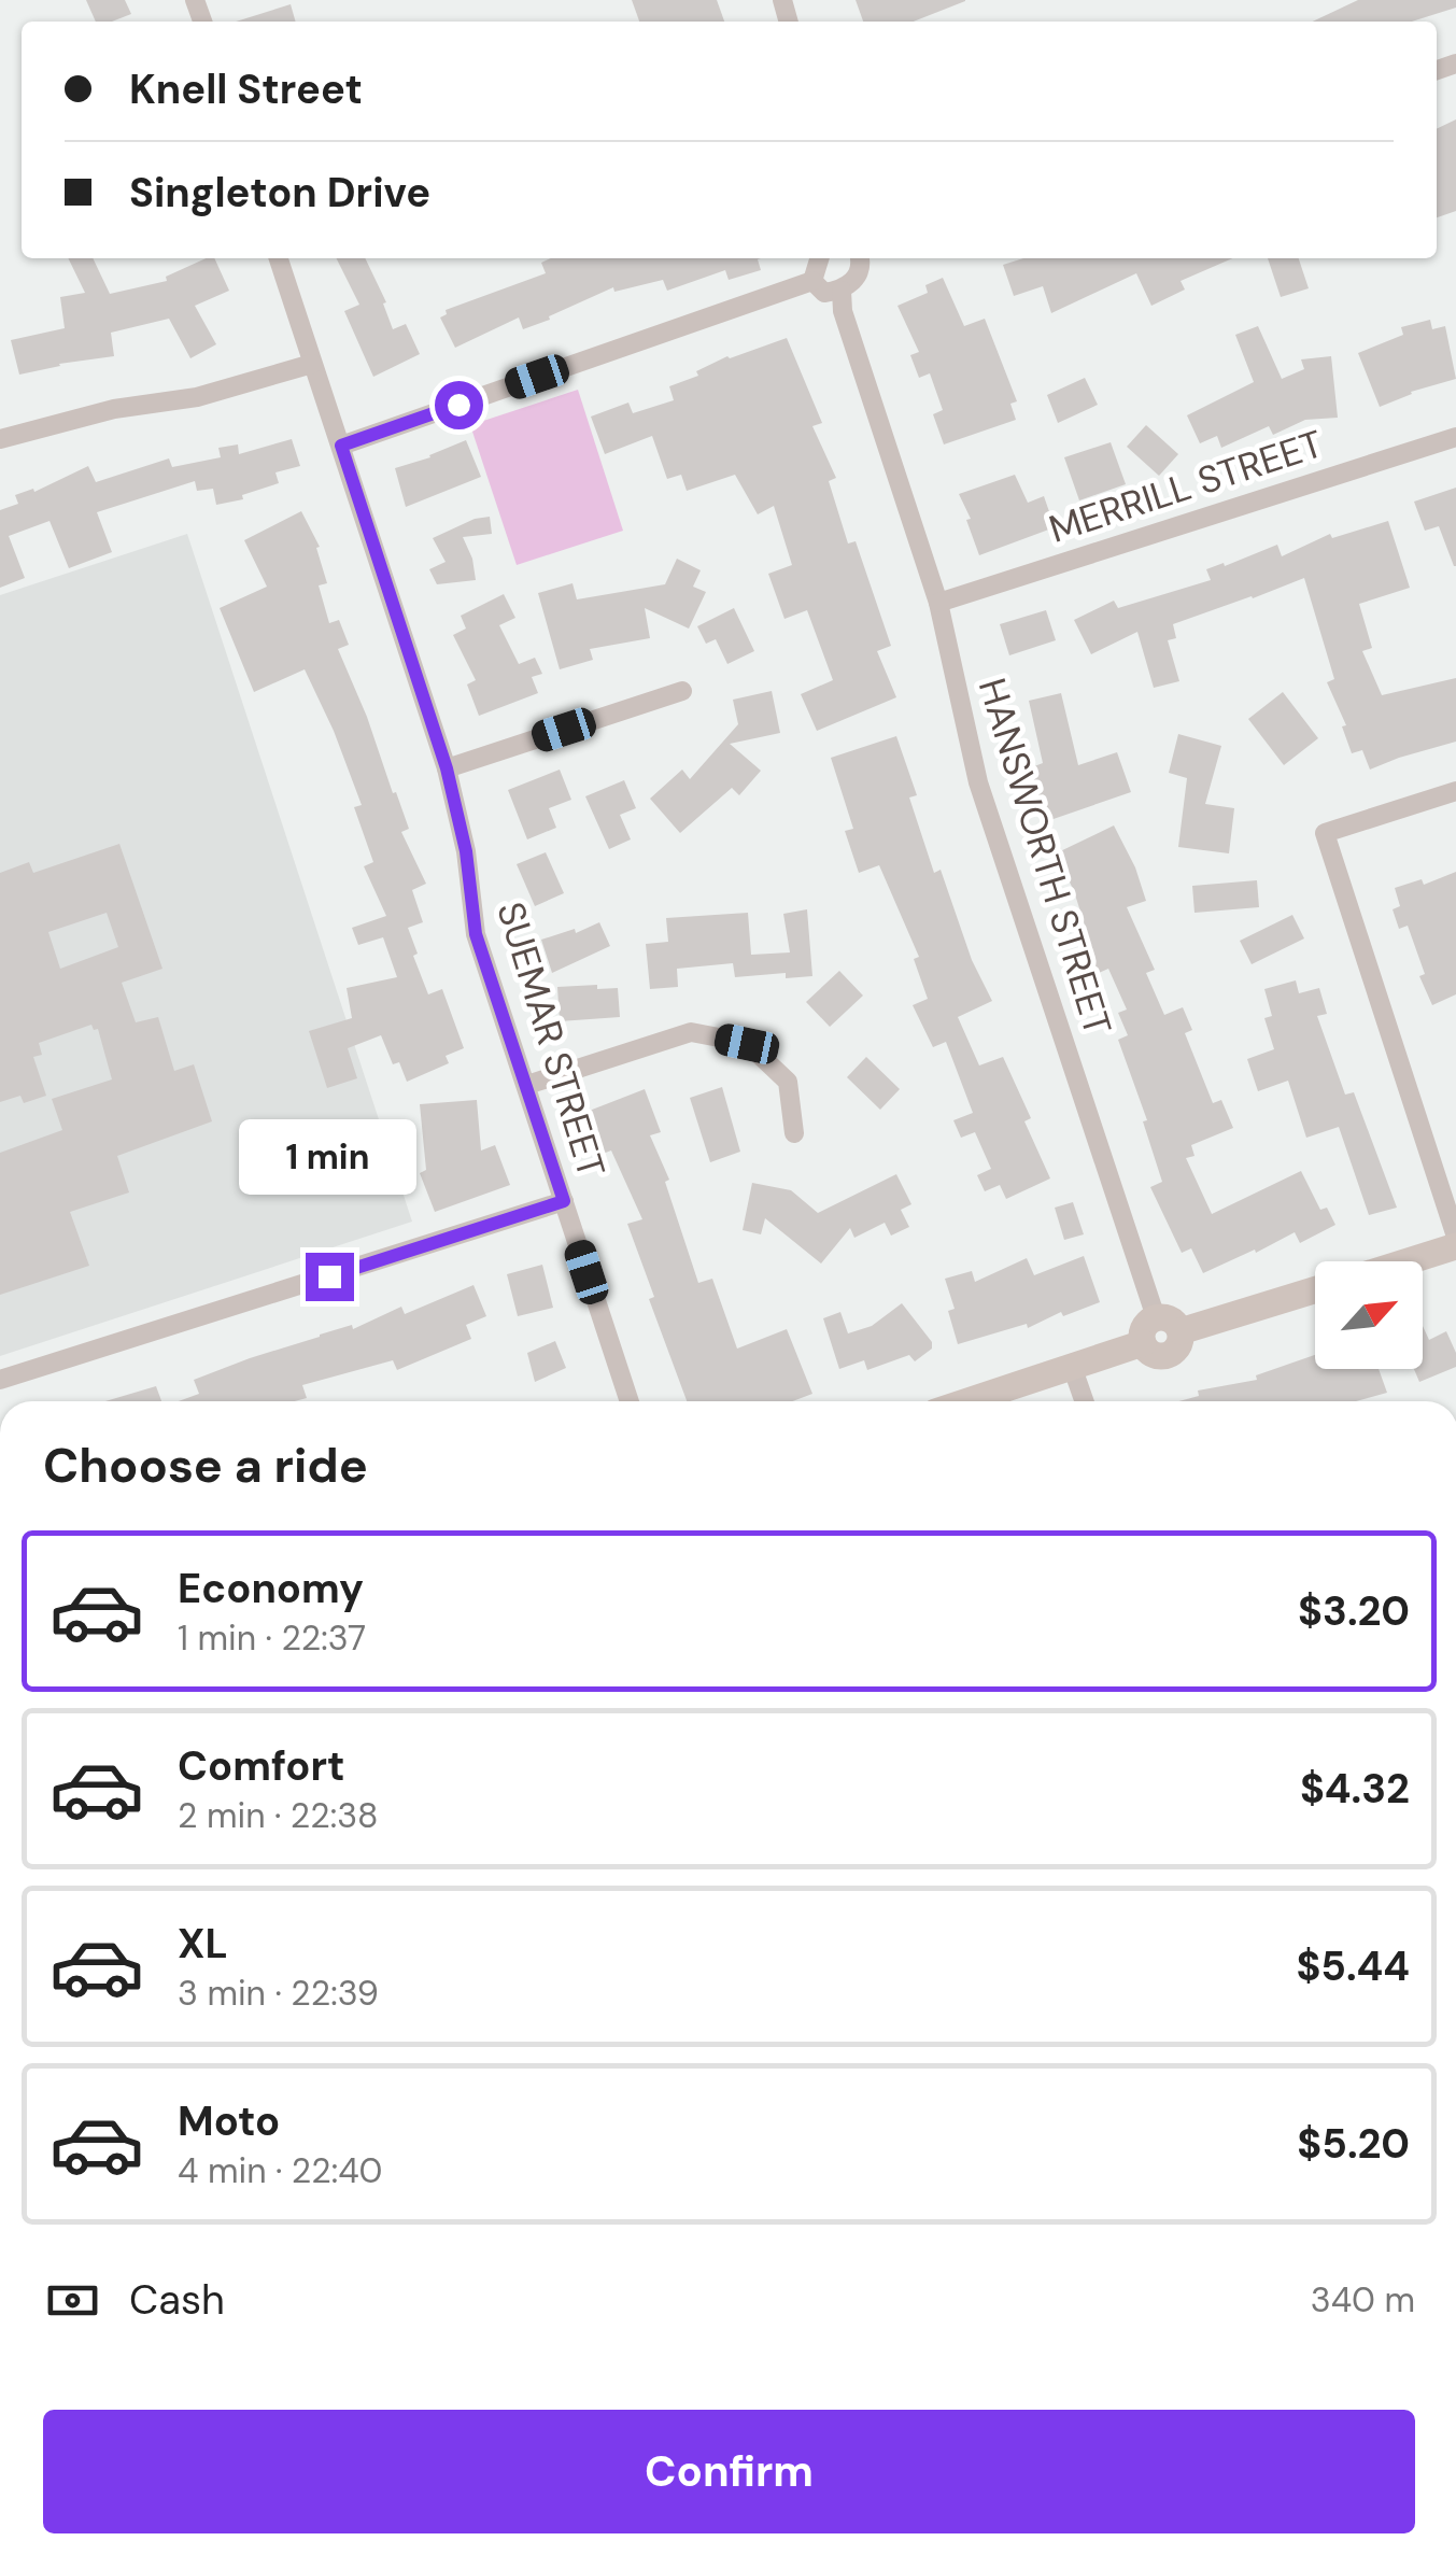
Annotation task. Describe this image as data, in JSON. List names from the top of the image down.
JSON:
{
  "streets": {
    "street": ["MERRILL STREET", "HANSWORTH STREET", "SUEMAR STREET"]
  },
  "crossings": [
    ["MERRILL STREET", "HANSWORTH STREET"]
  ],
  "north": "top right",
  "page": {
    "banner": ["Knell Street", "Singleton Drive"],
    "bubble": "1 min",
    "heading": "Choose a ride",
    "list": [
      {
        "name": "Economy",
        "note": "1 min · 22:37",
        "value": "$3.20"
      },
      {
        "name": "Comfort",
        "note": "2 min · 22:38",
        "value": "$4.32"
      },
      {
        "name": "XL",
        "note": "3 min · 22:39",
        "value": "$5.44"
      },
      {
        "name": "Moto",
        "note": "4 min · 22:40",
        "value": "$5.20"
      }
    ],
    "pay": ["Cash", "340 m"],
    "buttons": "Confirm"
  }
}
